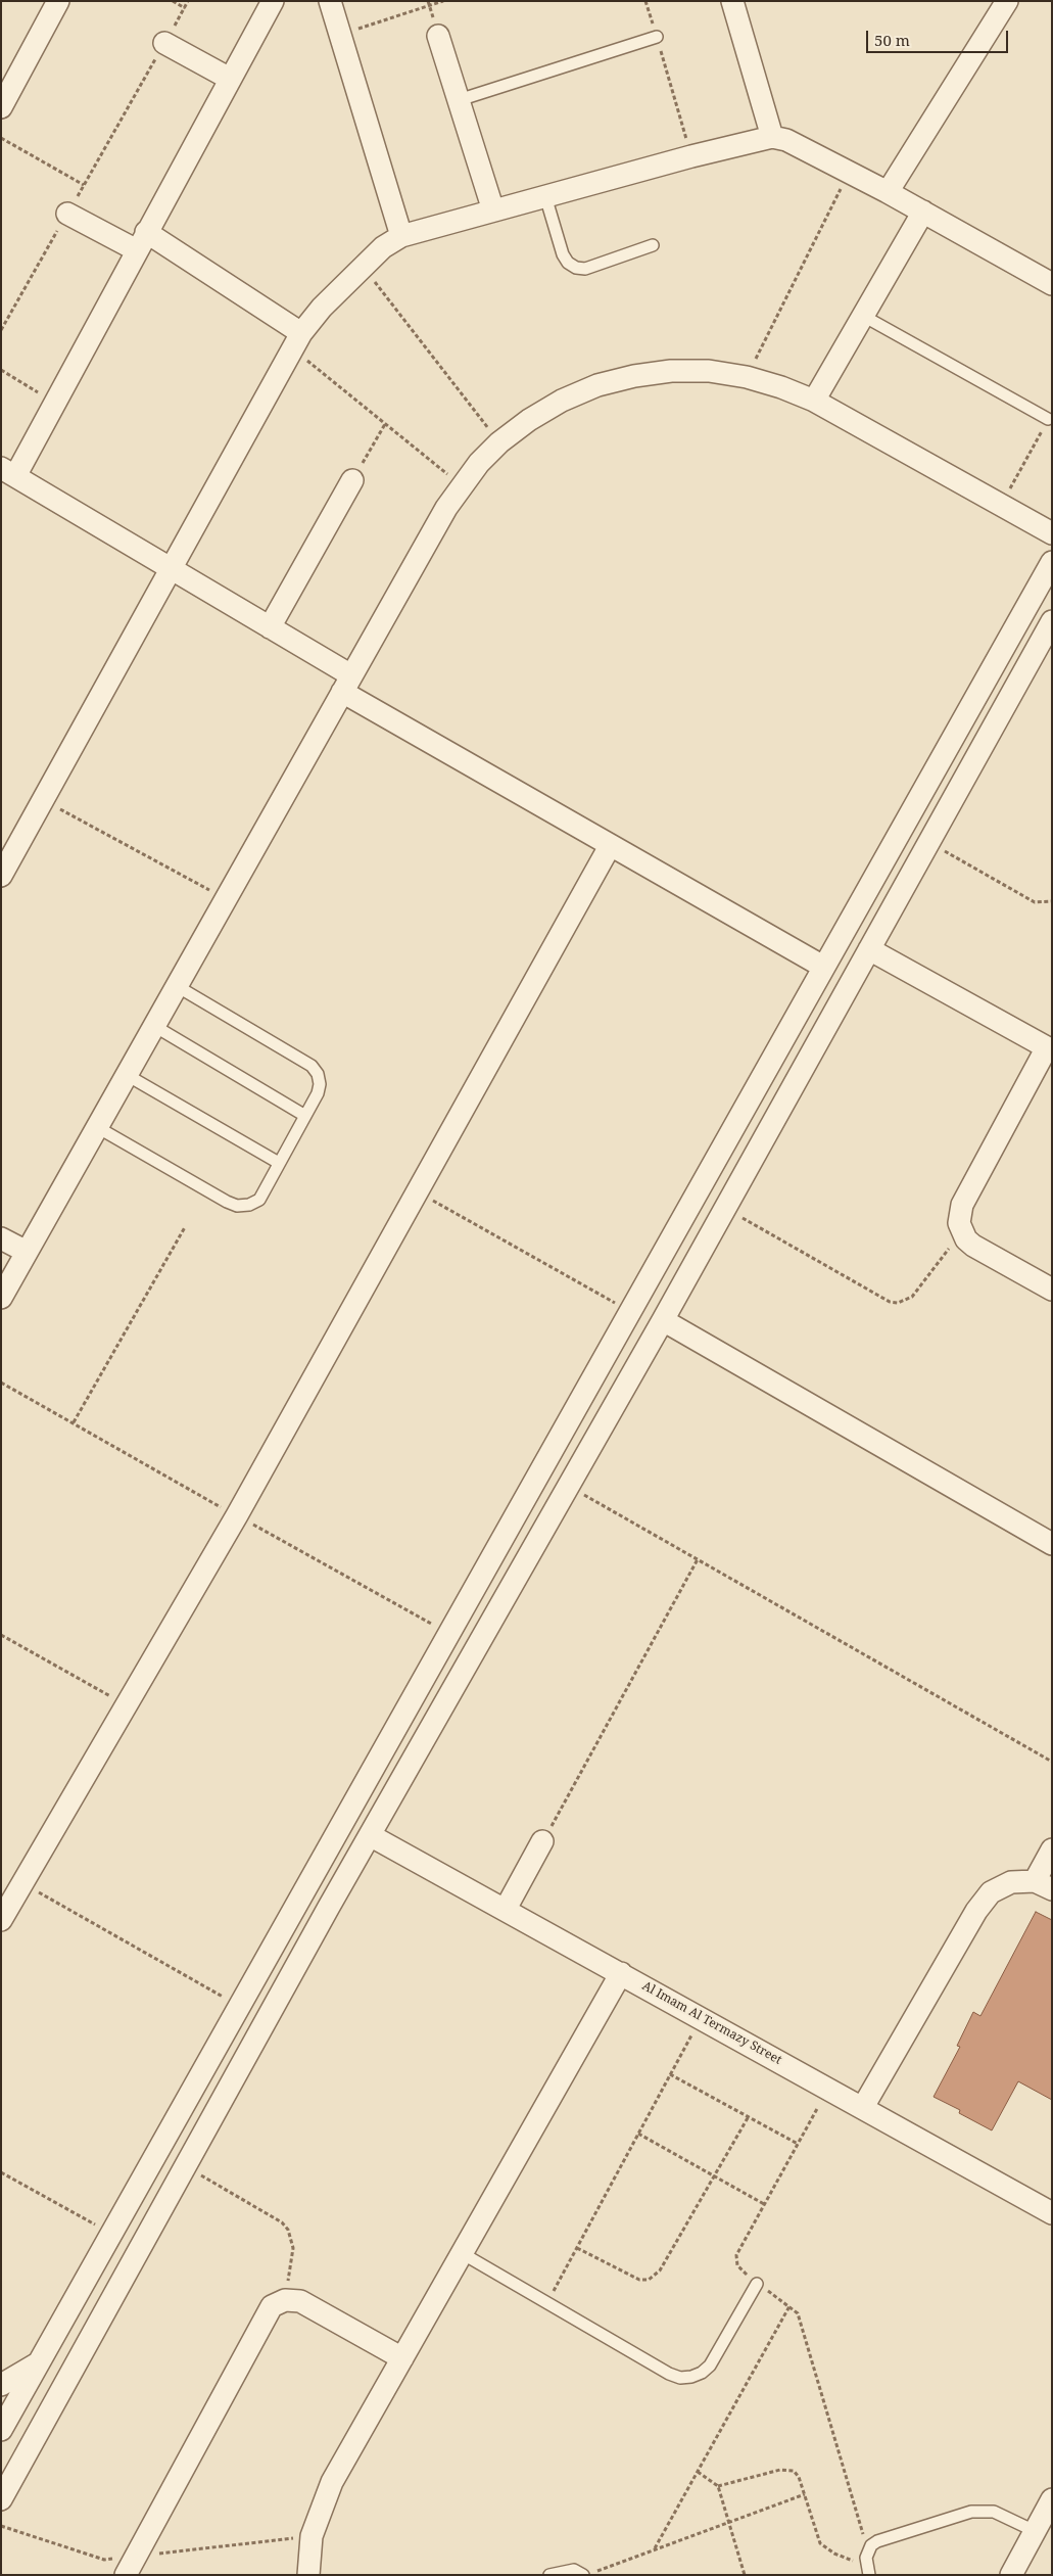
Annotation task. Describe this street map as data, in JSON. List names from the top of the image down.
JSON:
{
  "streets": {
    "street": ["Al Imam Al Termazy Street"]
  },
  "scale_bar": "50 m"
}
